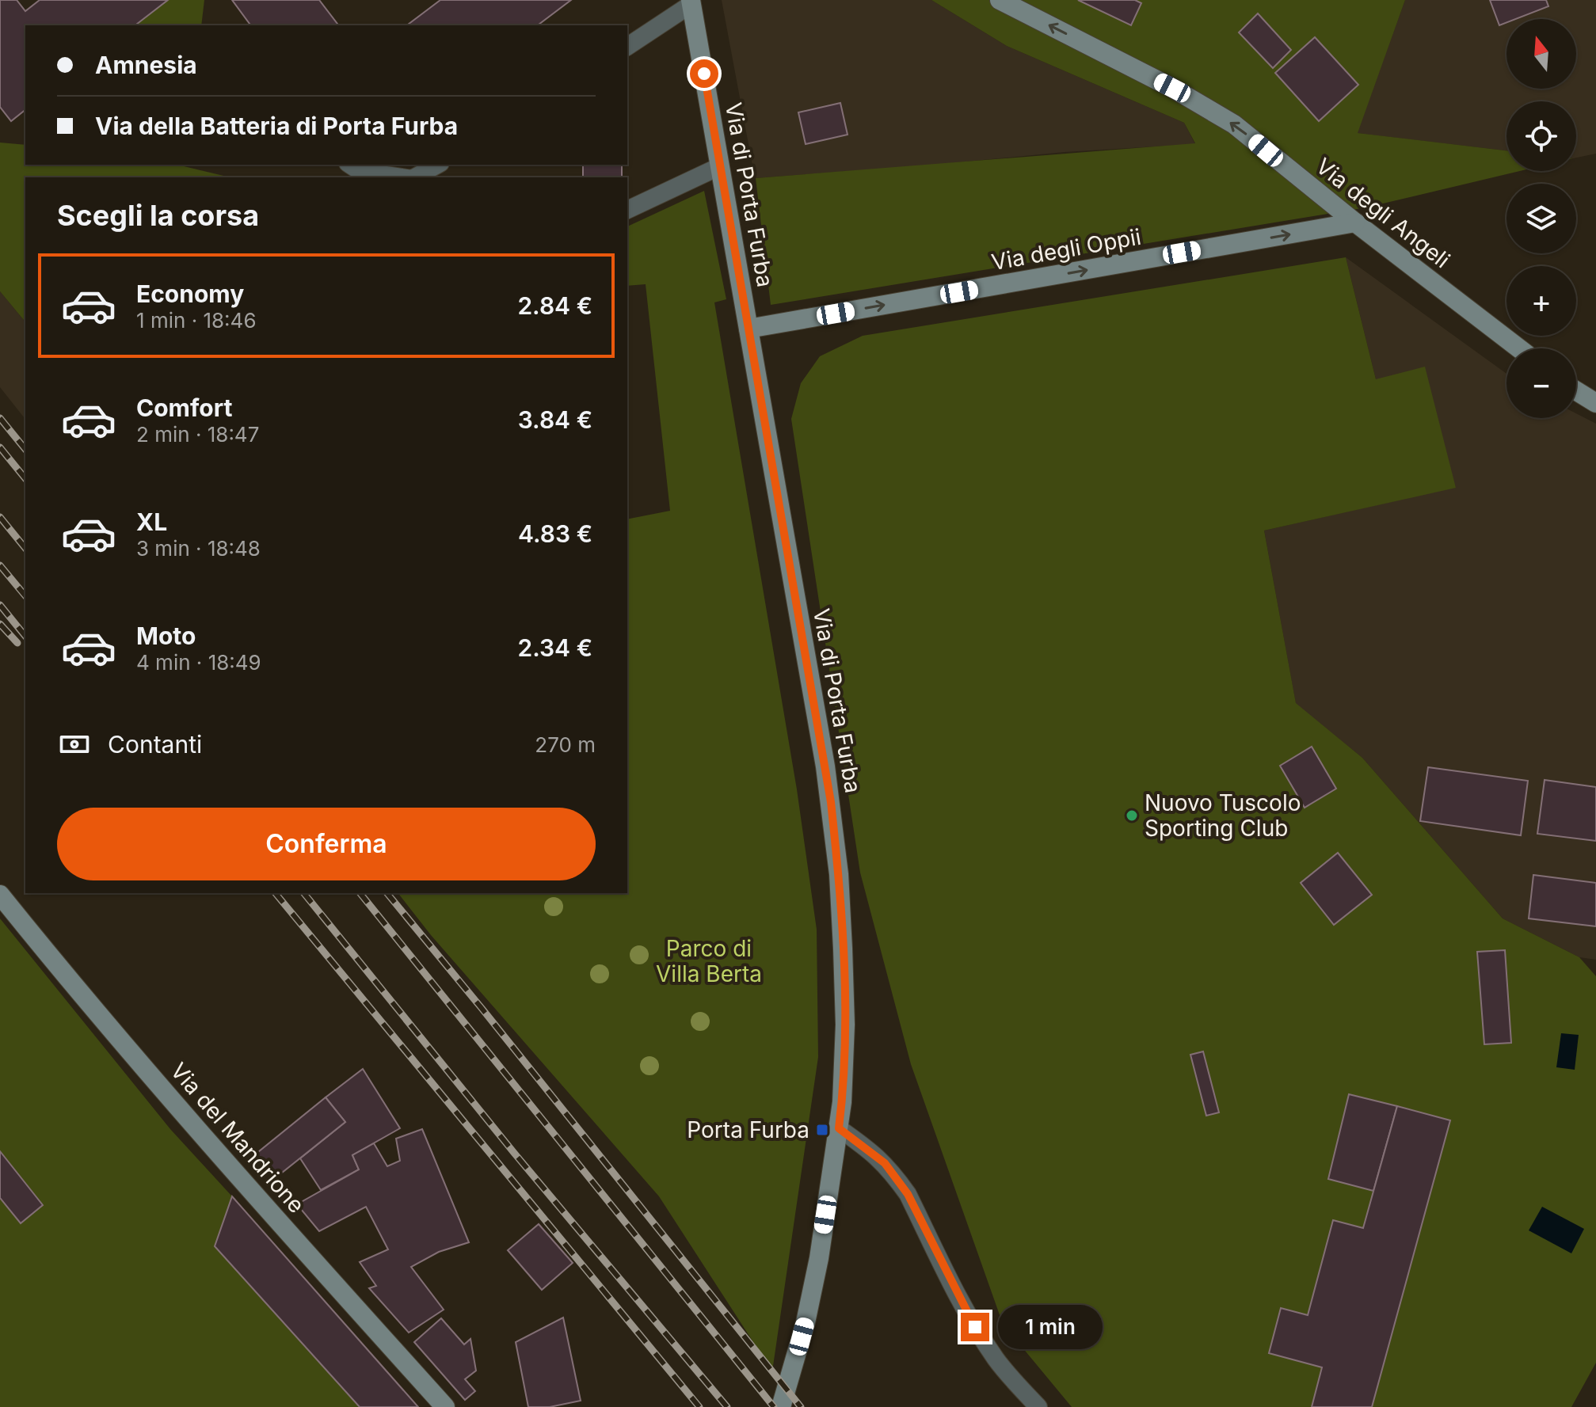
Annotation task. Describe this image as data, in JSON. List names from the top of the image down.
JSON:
{
  "streets": {
    "street": [
      "Via di Porta Furba",
      "Via degli Angeli",
      "Via degli Oppii",
      "Via del Mandrione"
    ]
  },
  "crossings": [
    ["Via di Porta Furba", "Via degli Oppii"],
    ["Via degli Angeli", "Via degli Oppii"]
  ],
  "one_way": ["Via degli Angeli", "Via degli Oppii"],
  "parks": ["Parco di Villa Berta"],
  "places": {
    "other": ["Nuovo Tuscolo Sporting Club"],
    "transit": ["Porta Furba"]
  },
  "north": "top",
  "page": {
    "map_buttons": ["+", "−"],
    "banner": ["Amnesia", "Via della Batteria di Porta Furba"],
    "heading": "Scegli la corsa",
    "list": [
      {
        "name": "Economy",
        "note": "1 min · 18:46",
        "value": "2.84 €"
      },
      {
        "name": "Comfort",
        "note": "2 min · 18:47",
        "value": "3.84 €"
      },
      {
        "name": "XL",
        "note": "3 min · 18:48",
        "value": "4.83 €"
      },
      {
        "name": "Moto",
        "note": "4 min · 18:49",
        "value": "2.34 €"
      }
    ],
    "pay": ["Contanti", "270 m"],
    "buttons": "Conferma",
    "bubble": "1 min"
  }
}
